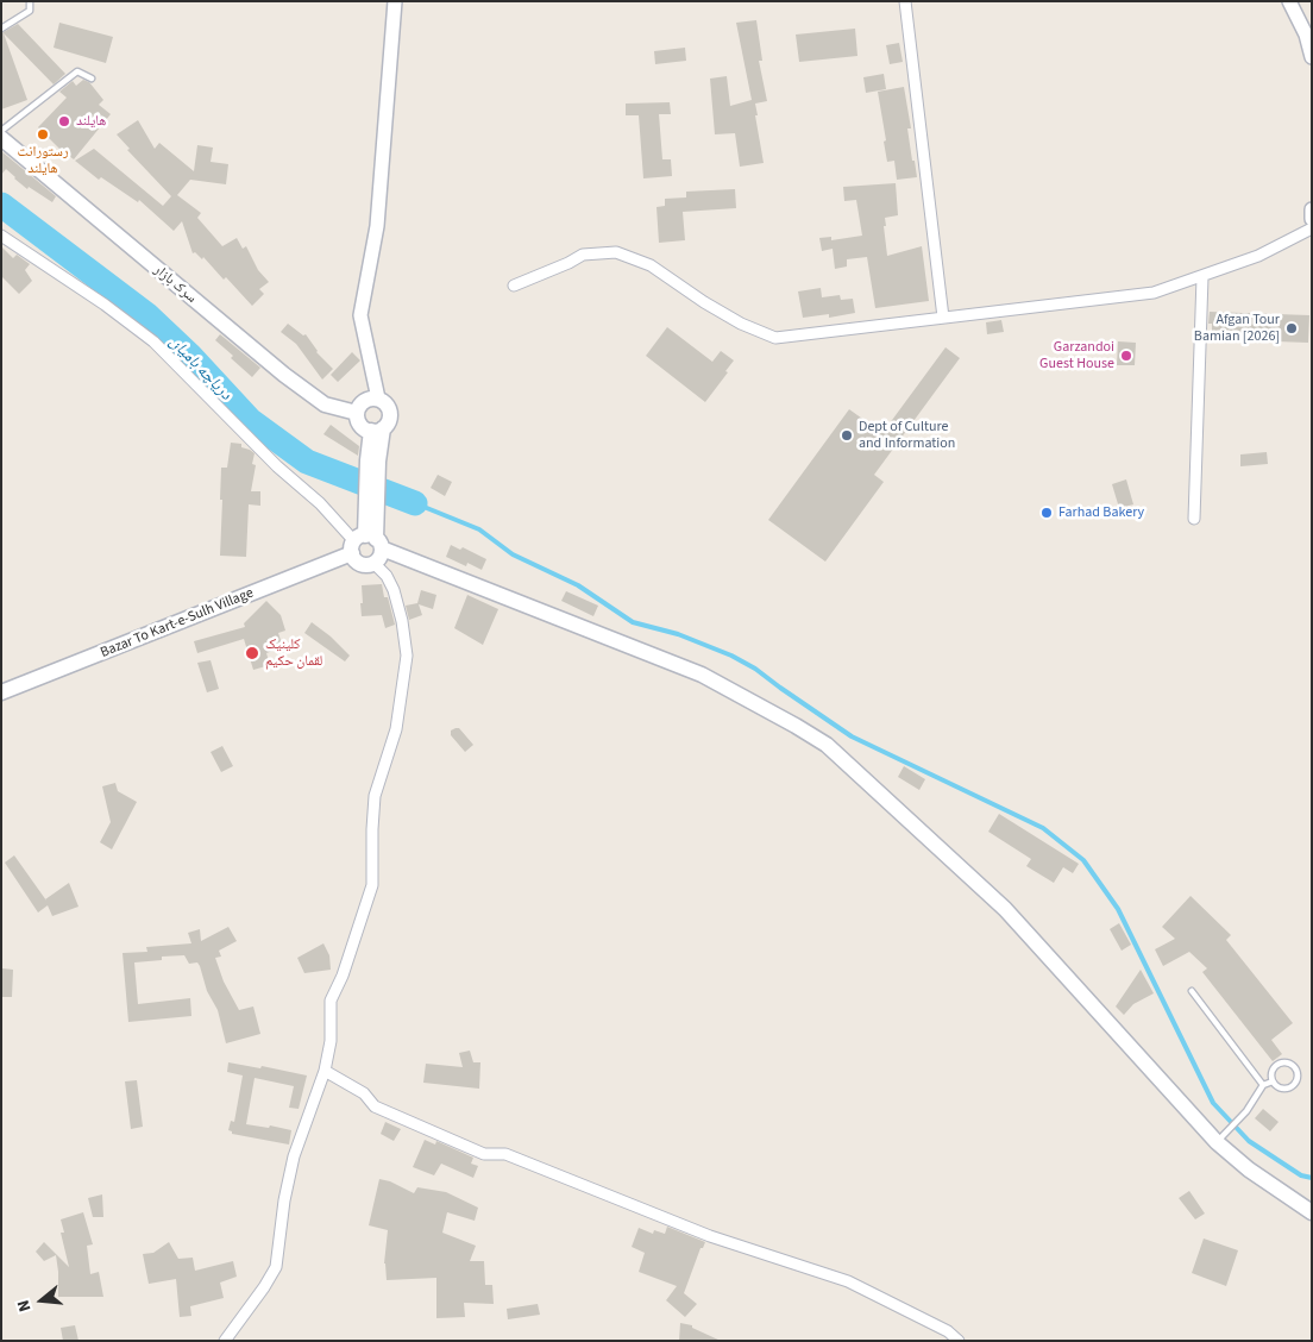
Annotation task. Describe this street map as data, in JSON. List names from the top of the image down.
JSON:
{
  "streets": {
    "main road": ["سرک بازار", "Bazar To Kart-e-Sulh Village"]
  },
  "water": ["دریاچه بامیان"],
  "places": [
    "هایلند",
    "رستورانت هایلند",
    "Afgan Tour Bamian [2026]",
    "Garzandoi Guest House",
    "Dept of Culture and Information",
    "Farhad Bakery",
    "کلینیک لقمان حکیم"
  ],
  "north": "left"
}
